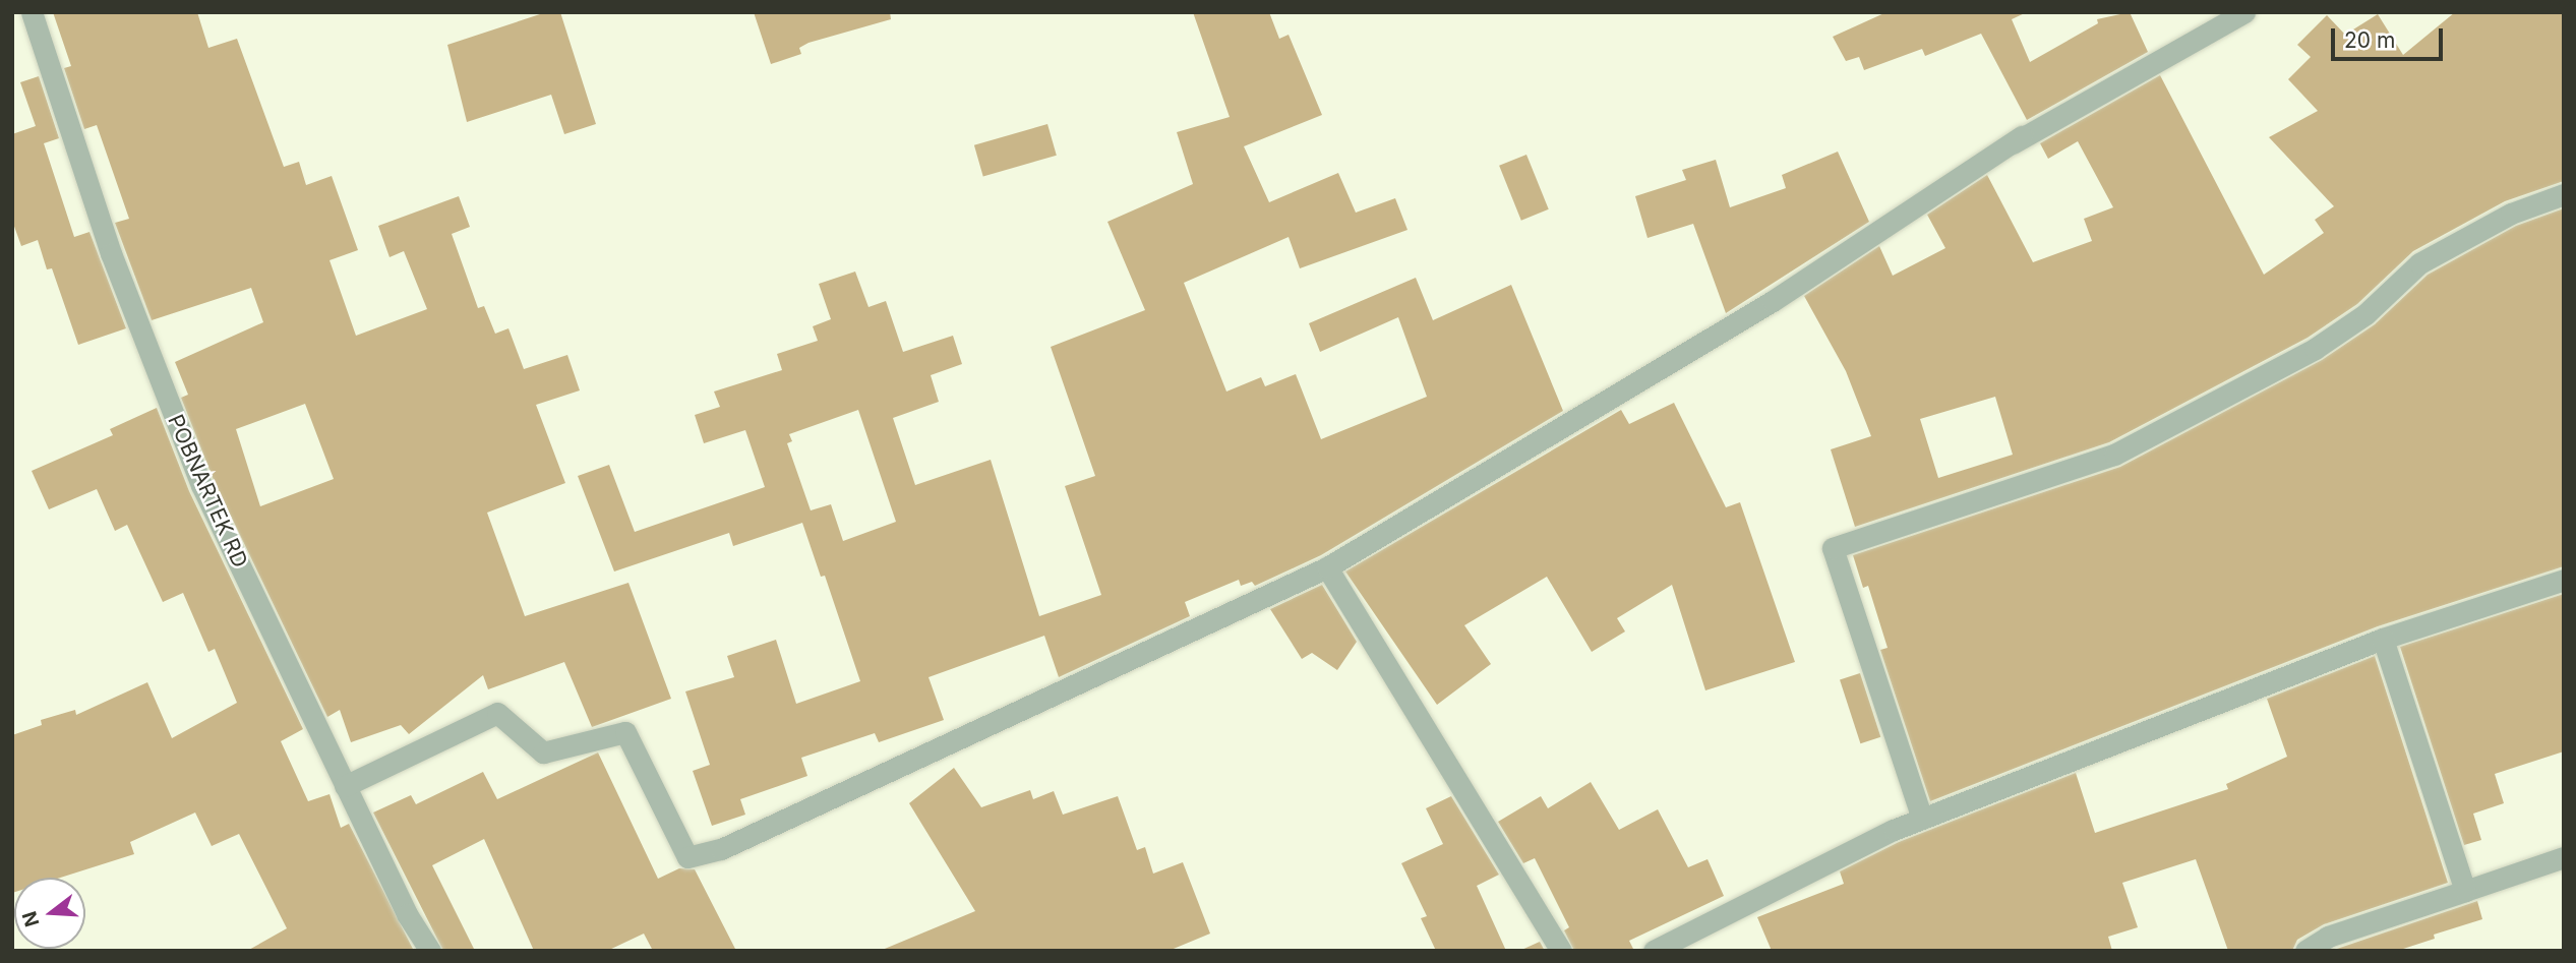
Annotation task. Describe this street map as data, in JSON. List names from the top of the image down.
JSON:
{
  "streets": {
    "street": ["POBNARTEK RD"]
  },
  "scale_bar": "20 m",
  "north": "left"
}
